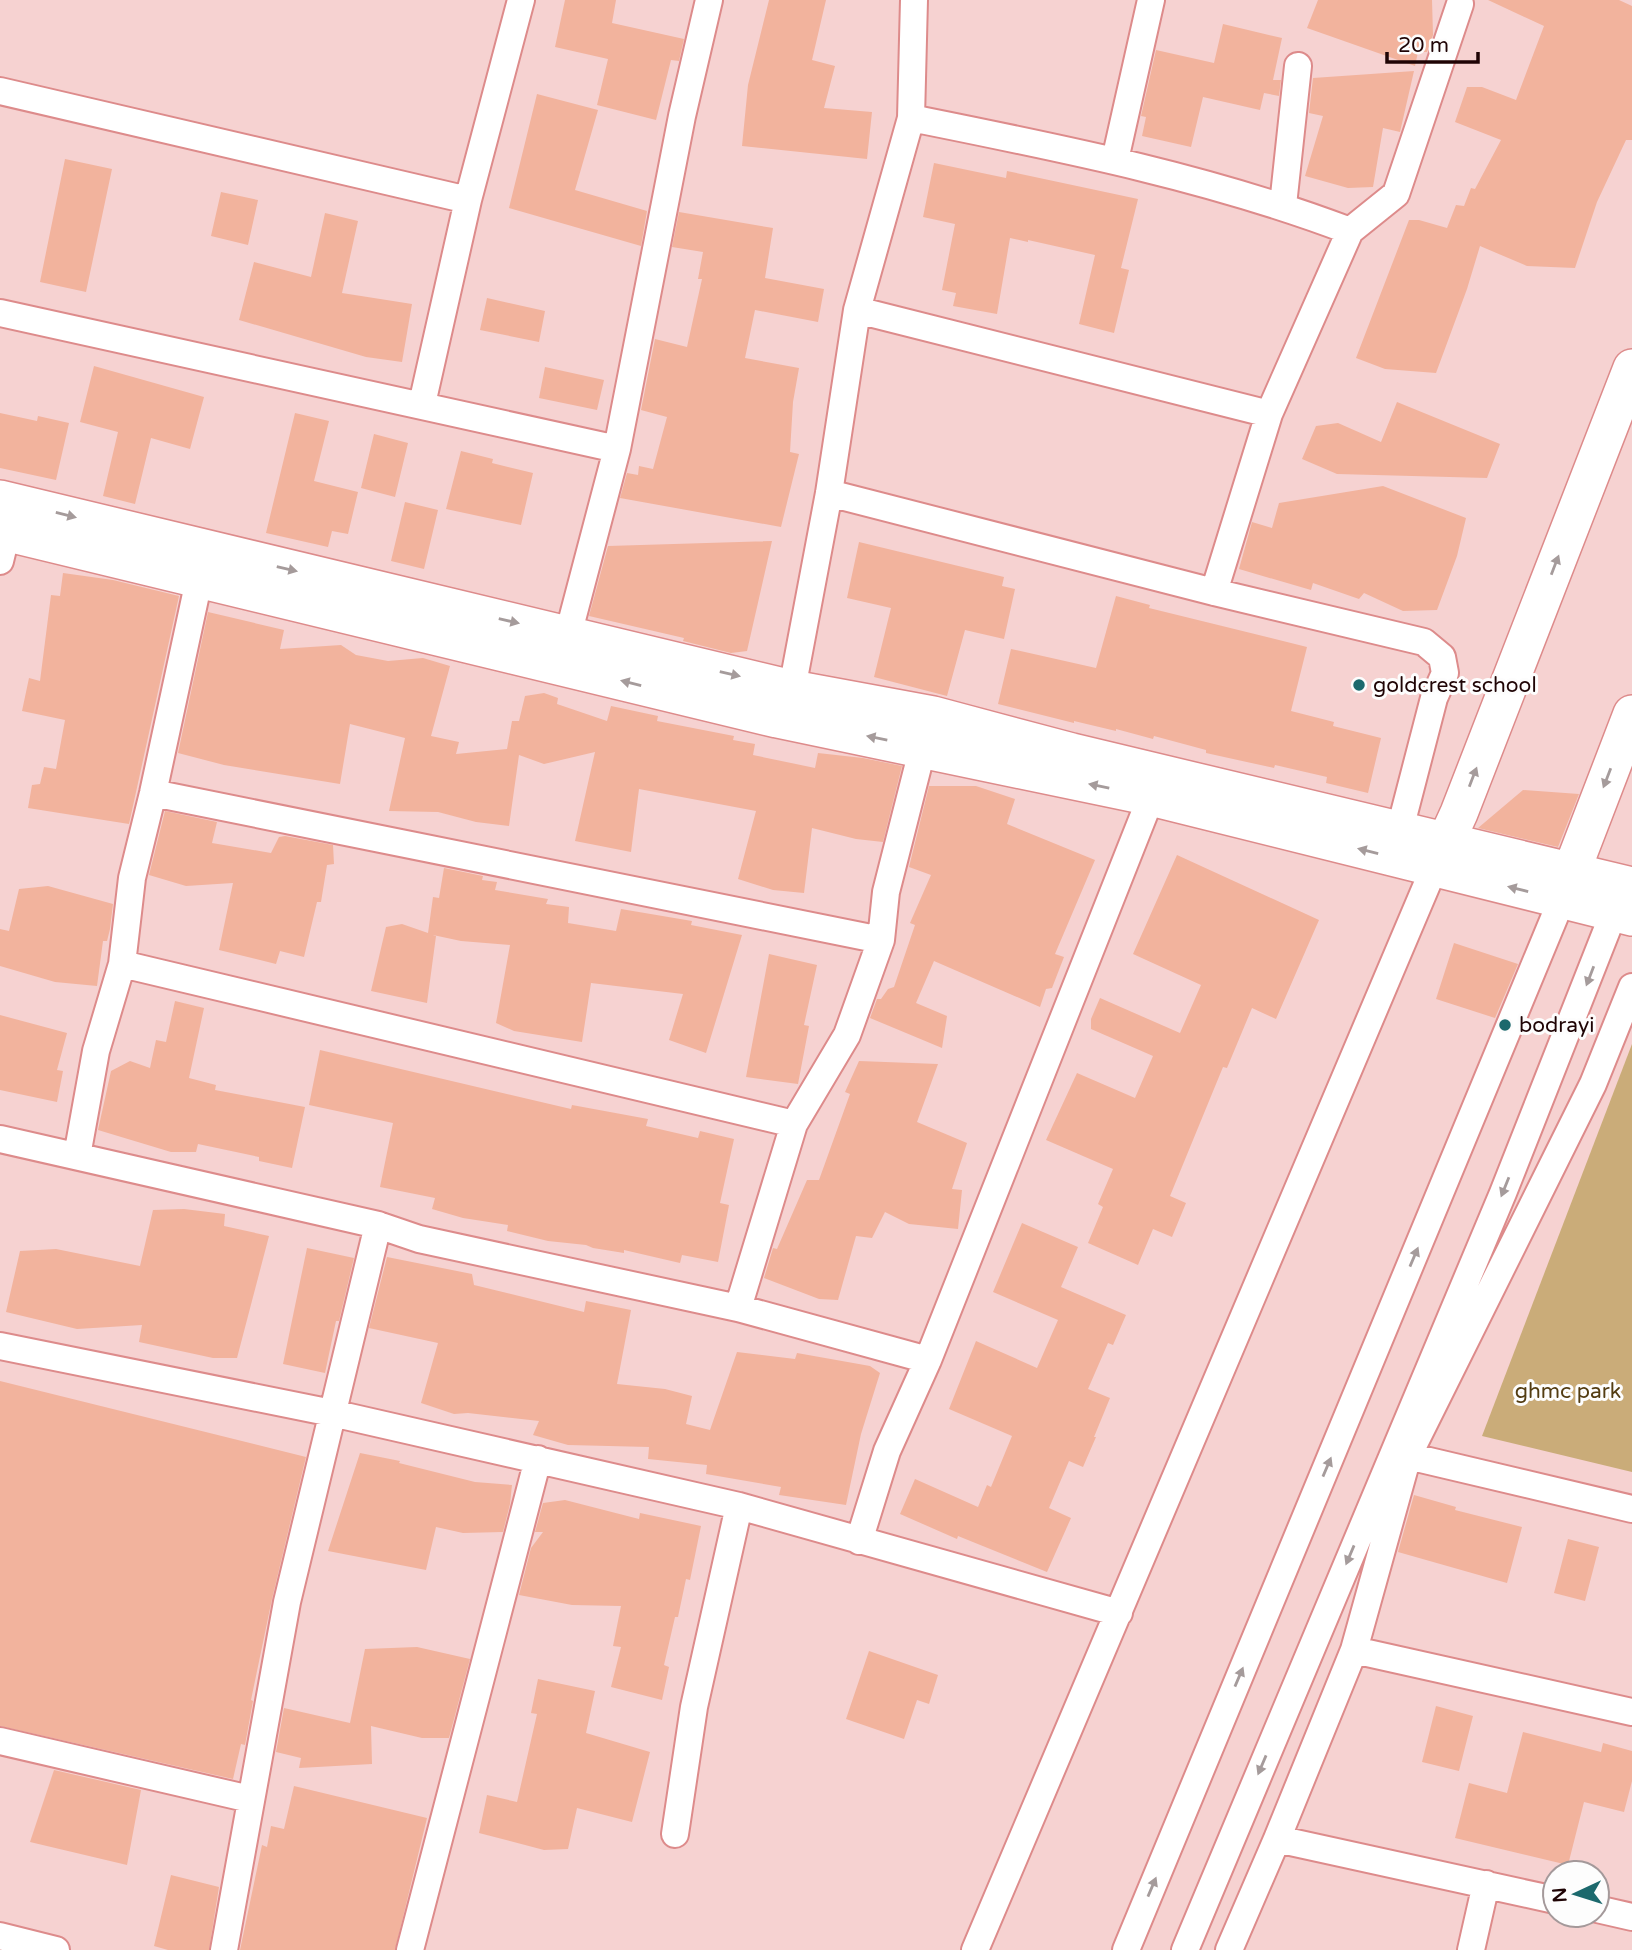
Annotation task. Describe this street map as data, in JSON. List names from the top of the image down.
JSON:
{
  "parks": ["ghmc park"],
  "places": ["goldcrest school", "bodrayi"],
  "scale_bar": "20 m",
  "north": "left"
}
